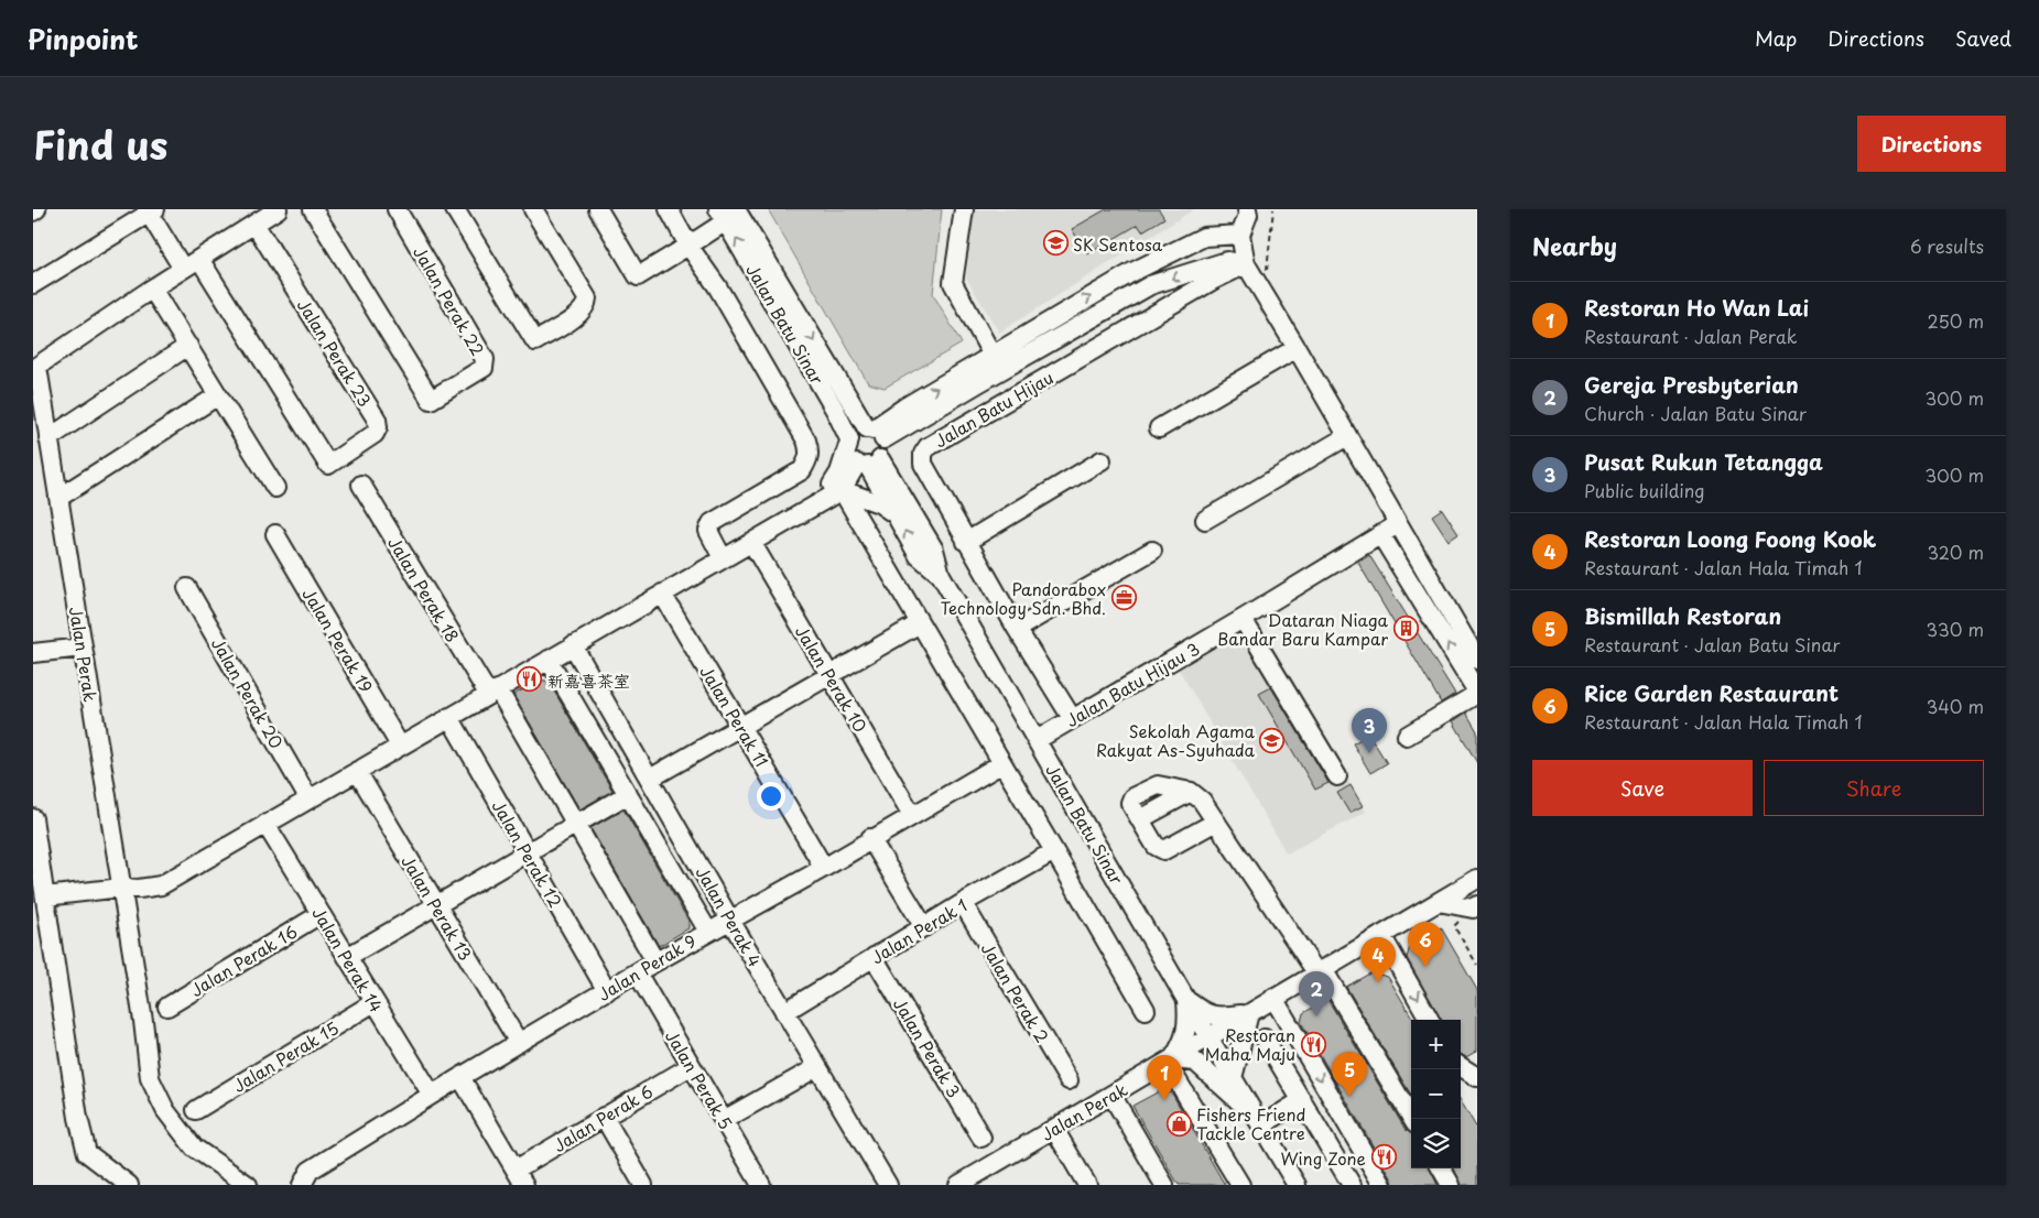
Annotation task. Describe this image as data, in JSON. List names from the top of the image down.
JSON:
{
  "streets": {
    "street": [
      "Jalan Perak 22",
      "Jalan Batu Sinar",
      "Jalan Perak 23",
      "Jalan Batu Hijau",
      "Jalan Perak 18",
      "Jalan Perak 19",
      "Jalan Perak",
      "Jalan Perak 10",
      "Jalan Batu Hijau 3",
      "Jalan Perak 20",
      "Jalan Perak 11",
      "Jalan Perak 12",
      "Jalan Perak 13",
      "Jalan Perak 4",
      "Jalan Perak 1",
      "Jalan Perak 14",
      "Jalan Perak 16",
      "Jalan Perak 9",
      "Jalan Perak 2",
      "Jalan Perak 3",
      "Jalan Perak 15",
      "Jalan Perak 5",
      "Jalan Perak 6"
    ]
  },
  "crossings": [
    ["Jalan Batu Sinar", "Jalan Batu Hijau"],
    ["Jalan Batu Sinar", "Jalan Perak"],
    ["Jalan Batu Sinar", "Jalan Batu Hijau 3"],
    ["Jalan Perak 23", "Jalan Perak"],
    ["Jalan Batu Hijau", "Jalan Batu Hijau 3"],
    ["Jalan Perak 18", "Jalan Perak 9"],
    ["Jalan Perak 10", "Jalan Perak 9"],
    ["Jalan Perak 11", "Jalan Perak 9"],
    ["Jalan Perak 12", "Jalan Perak 9"],
    ["Jalan Perak 13", "Jalan Perak 9"],
    ["Jalan Perak 4", "Jalan Perak 1"],
    ["Jalan Perak 4", "Jalan Perak 9"],
    ["Jalan Perak 1", "Jalan Perak 2"],
    ["Jalan Perak 1", "Jalan Perak 3"],
    ["Jalan Perak 14", "Jalan Perak 16"],
    ["Jalan Perak 14", "Jalan Perak 9"],
    ["Jalan Perak 14", "Jalan Perak 15"],
    ["Jalan Perak 9", "Jalan Perak 5"],
    ["Jalan Perak 5", "Jalan Perak 6"]
  ],
  "places": {
    "school or university": ["SK Sentosa", "Sekolah Agama Rakyat As-Syuhada"],
    "office": ["Pandorabox Technology Sdn. Bhd."],
    "building": ["Dataran Niaga Bandar Baru Kampar"],
    "restaurant": ["新嘉喜茶室", "Restoran Maha Maju", "Wing Zone"],
    "shop": ["Fishers Friend Tackle Centre"]
  },
  "page": {
    "header": "Pinpoint",
    "nav": ["Map", "Directions", "Saved"],
    "title": "Find us",
    "buttons": [
      "Directions",
      ["Save", "Share"]
    ],
    "heading": ["Nearby", "6 results"],
    "list": [
      {
        "mark": "1",
        "name": "Restoran Ho Wan Lai",
        "note": "Restaurant · Jalan Perak",
        "value": "250 m"
      },
      {
        "mark": "2",
        "name": "Gereja Presbyterian",
        "note": "Church · Jalan Batu Sinar",
        "value": "300 m"
      },
      {
        "mark": "3",
        "name": "Pusat Rukun Tetangga",
        "note": "Public building",
        "value": "300 m"
      },
      {
        "mark": "4",
        "name": "Restoran Loong Foong Kook",
        "note": "Restaurant · Jalan Hala Timah 1",
        "value": "320 m"
      },
      {
        "mark": "5",
        "name": "Bismillah Restoran",
        "note": "Restaurant · Jalan Batu Sinar",
        "value": "330 m"
      },
      {
        "mark": "6",
        "name": "Rice Garden Restaurant",
        "note": "Restaurant · Jalan Hala Timah 1",
        "value": "340 m"
      }
    ],
    "pins": [
      "3",
      "6",
      "4",
      "2",
      "5",
      "1"
    ],
    "map_buttons": ["+", "−"]
  }
}
